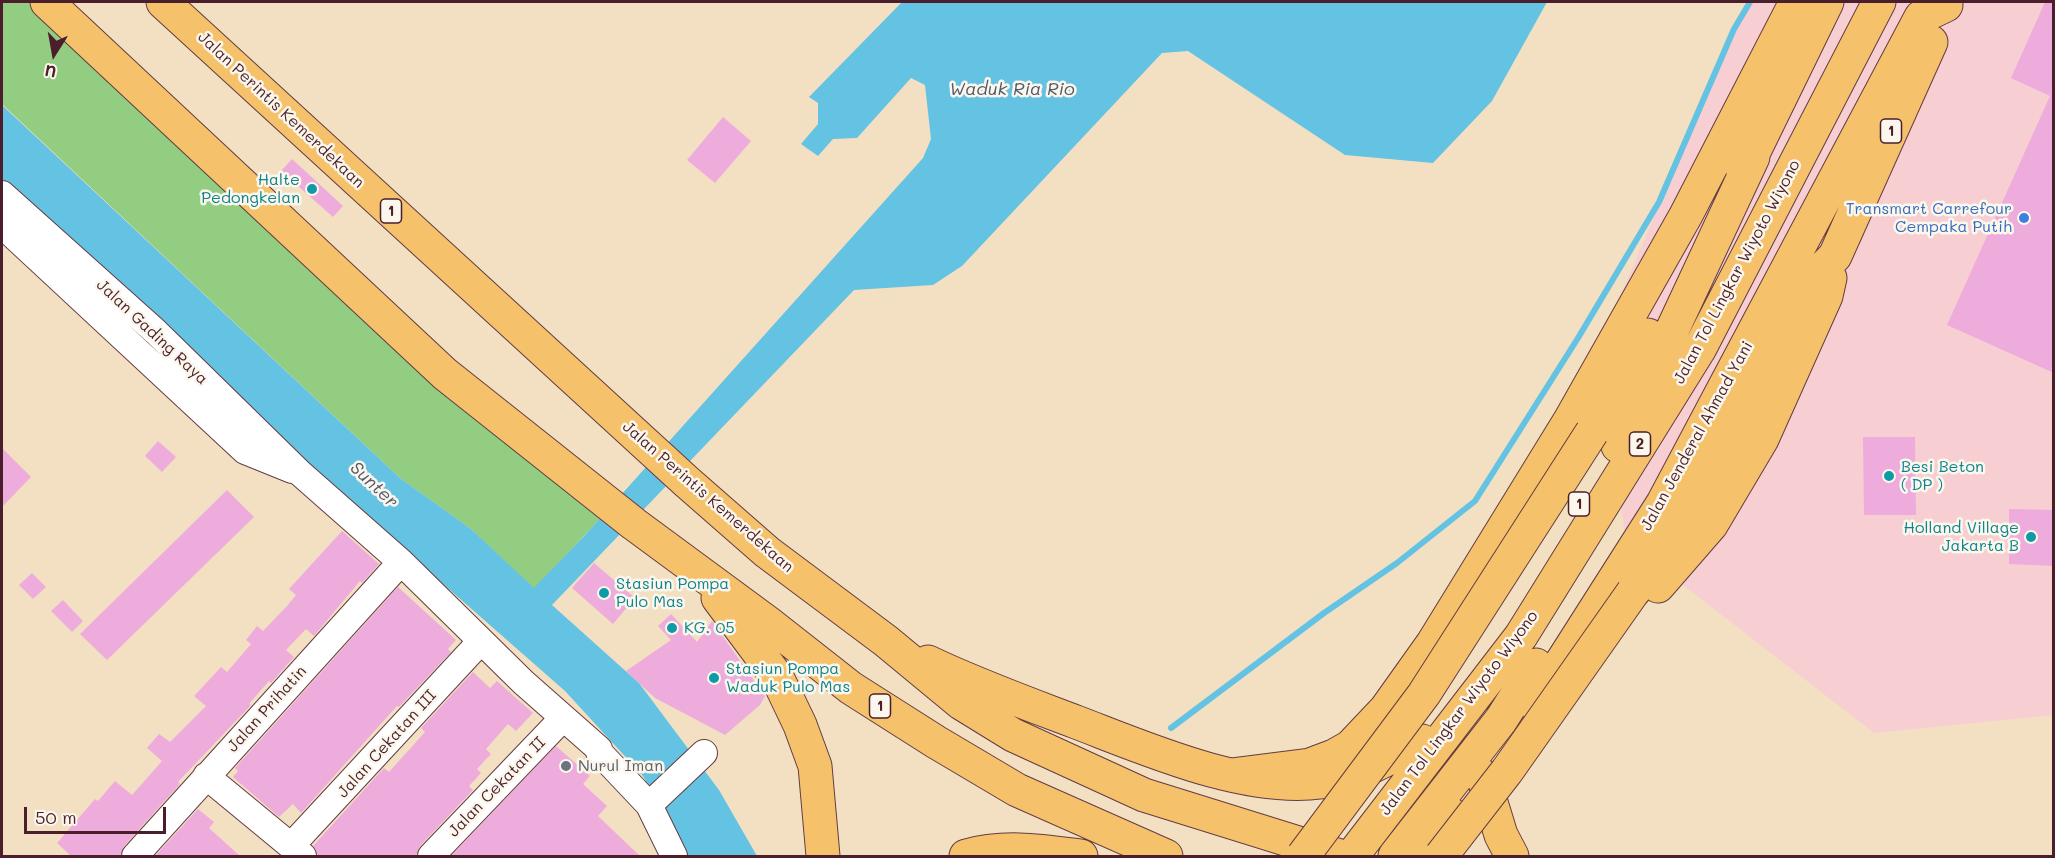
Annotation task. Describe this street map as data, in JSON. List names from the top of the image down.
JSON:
{
  "streets": {
    "highway": [
      "Jalan Perintis Kemerdekaan",
      "1",
      "Jalan Tol Lingkar Wiyoto Wiyono",
      "Jalan Jenderal Ahmad Yani",
      "2"
    ],
    "street": [
      "Jalan Gading Raya",
      "Jalan Prihatin",
      "Jalan Cekatan III",
      "Jalan Cekatan II"
    ]
  },
  "crossings": [
    ["Jalan Perintis Kemerdekaan", "1"],
    ["Jalan Gading Raya", "Jalan Prihatin"],
    ["Jalan Gading Raya", "Jalan Cekatan III"],
    ["Jalan Gading Raya", "Jalan Cekatan II"]
  ],
  "water": ["Waduk Ria Rio", "Sunter"],
  "places": [
    "Halte Pedongkelan",
    "Transmart Carrefour Cempaka Putih",
    "Besi Beton ( DP )",
    "Holland Village Jakarta B",
    "Stasiun Pompa Pulo Mas",
    "KG. 05",
    "Stasiun Pompa Waduk Pulo Mas",
    "Nurul Iman"
  ],
  "scale_bar": "50 m",
  "north": "bottom"
}
